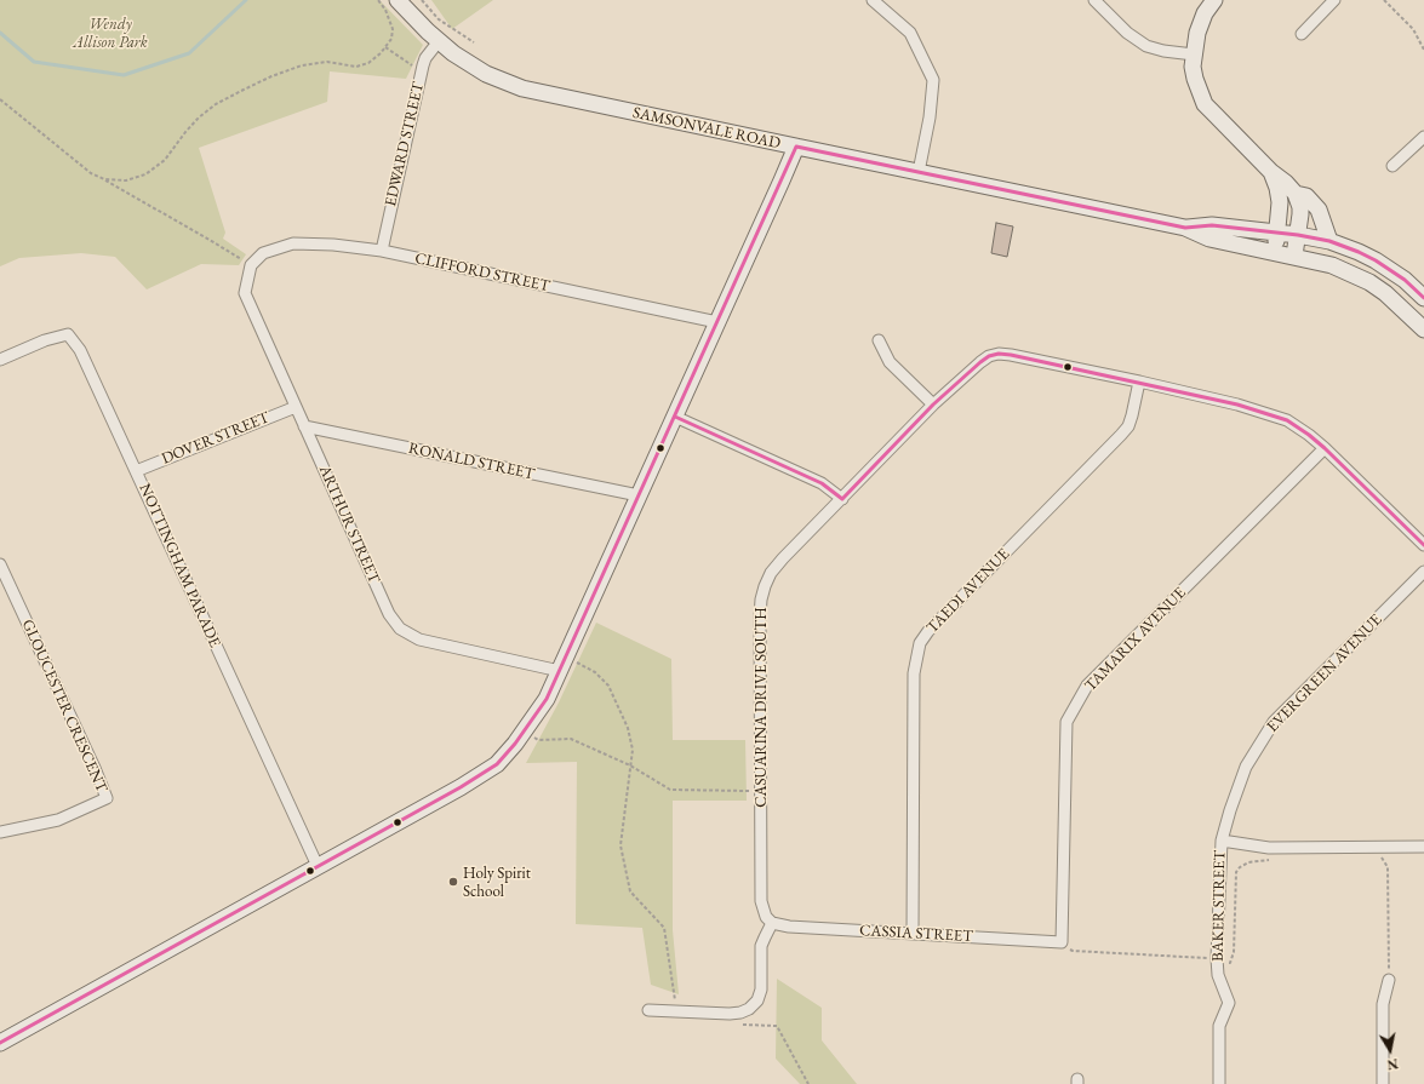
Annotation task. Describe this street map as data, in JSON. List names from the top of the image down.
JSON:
{
  "streets": {
    "street": [
      "SAMSONVALE ROAD",
      "EDWARD STREET",
      "CLIFFORD STREET",
      "DOVER STREET",
      "RONALD STREET",
      "ARTHUR STREET",
      "NOTTINGHAM PARADE",
      "TAEDI AVENUE",
      "TAMARIX AVENUE",
      "EVERGREEN AVENUE",
      "GLOUCESTER CRESCENT",
      "CASUARINA DRIVE SOUTH",
      "BAKER STREET",
      "CASSIA STREET"
    ]
  },
  "crossings": [
    ["SAMSONVALE ROAD", "EDWARD STREET"],
    ["EDWARD STREET", "CLIFFORD STREET"],
    ["CLIFFORD STREET", "ARTHUR STREET"],
    ["DOVER STREET", "ARTHUR STREET"],
    ["DOVER STREET", "NOTTINGHAM PARADE"],
    ["RONALD STREET", "ARTHUR STREET"],
    ["TAEDI AVENUE", "CASUARINA DRIVE SOUTH"],
    ["TAEDI AVENUE", "CASSIA STREET"],
    ["TAMARIX AVENUE", "CASUARINA DRIVE SOUTH"],
    ["TAMARIX AVENUE", "CASSIA STREET"],
    ["EVERGREEN AVENUE", "BAKER STREET"],
    ["CASUARINA DRIVE SOUTH", "CASSIA STREET"]
  ],
  "parks": ["Wendy Allison Park"],
  "places": ["Holy Spirit School"],
  "north": "bottom"
}
